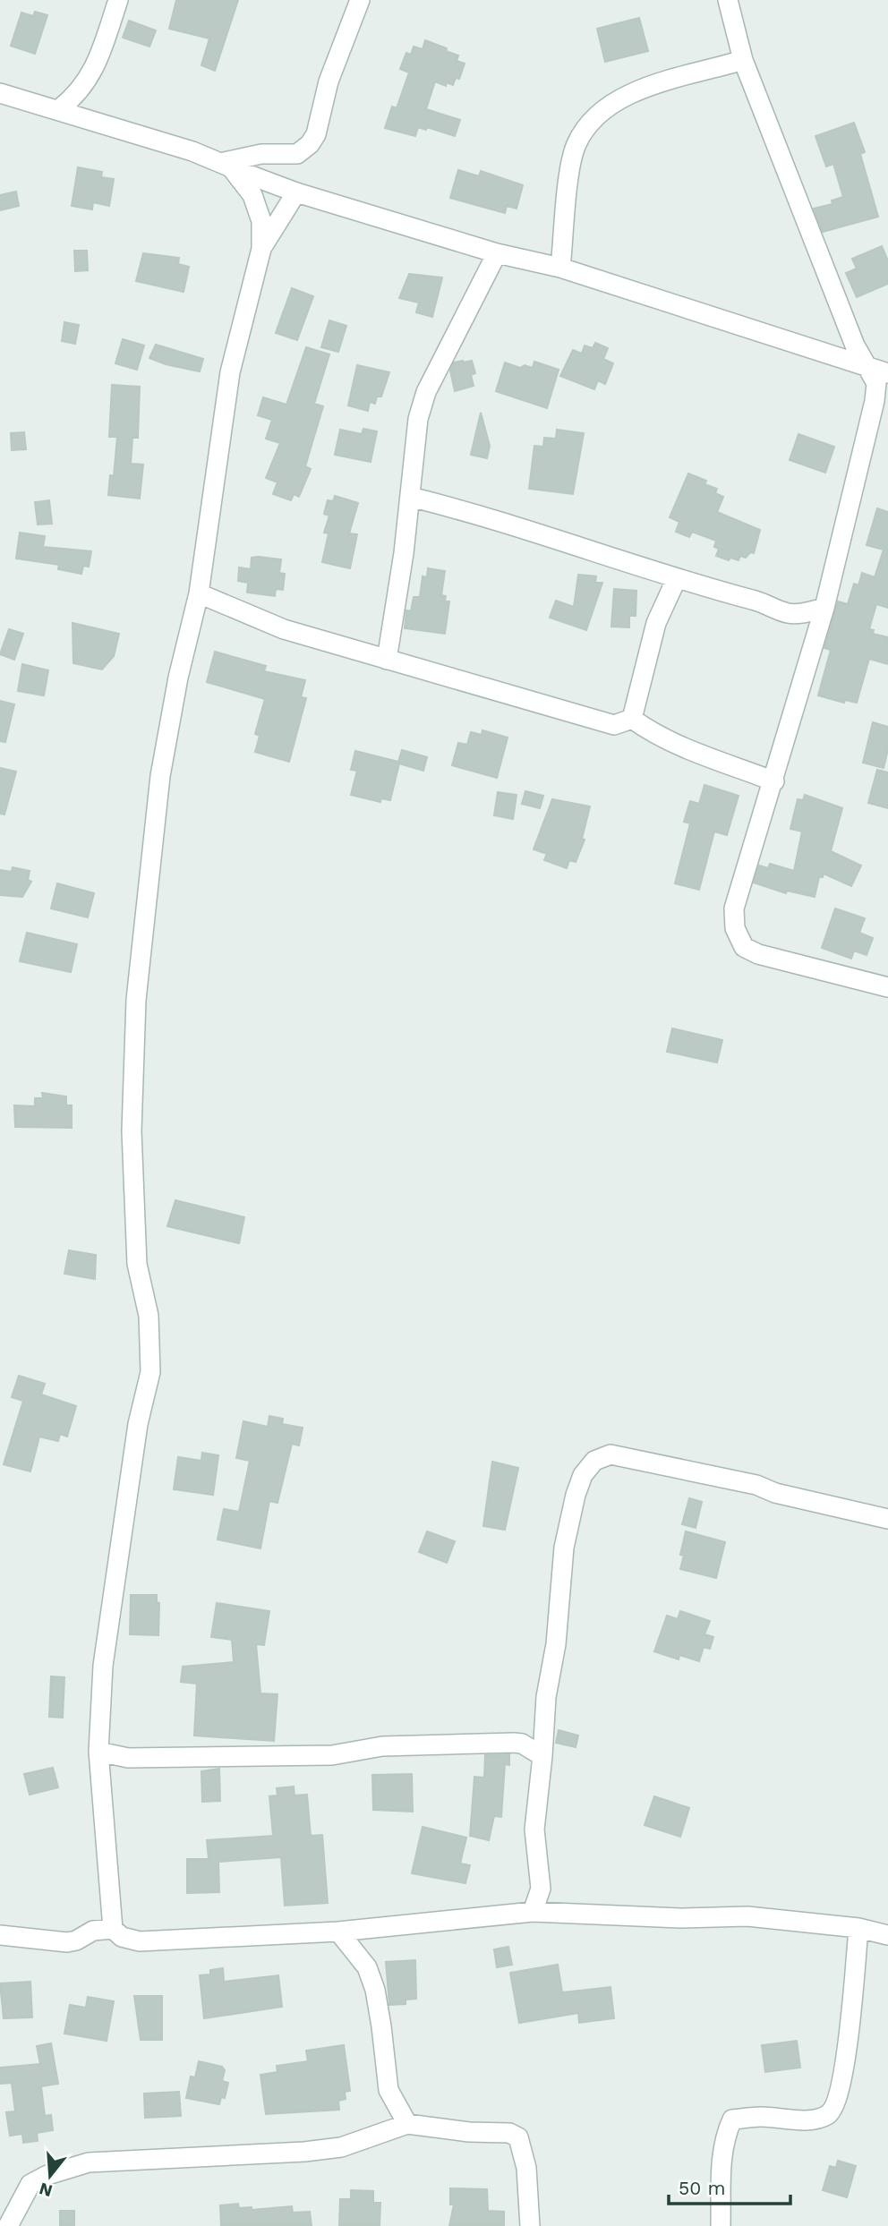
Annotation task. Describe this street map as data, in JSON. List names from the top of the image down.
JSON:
{
  "scale_bar": "50 m",
  "north": "bottom"
}
